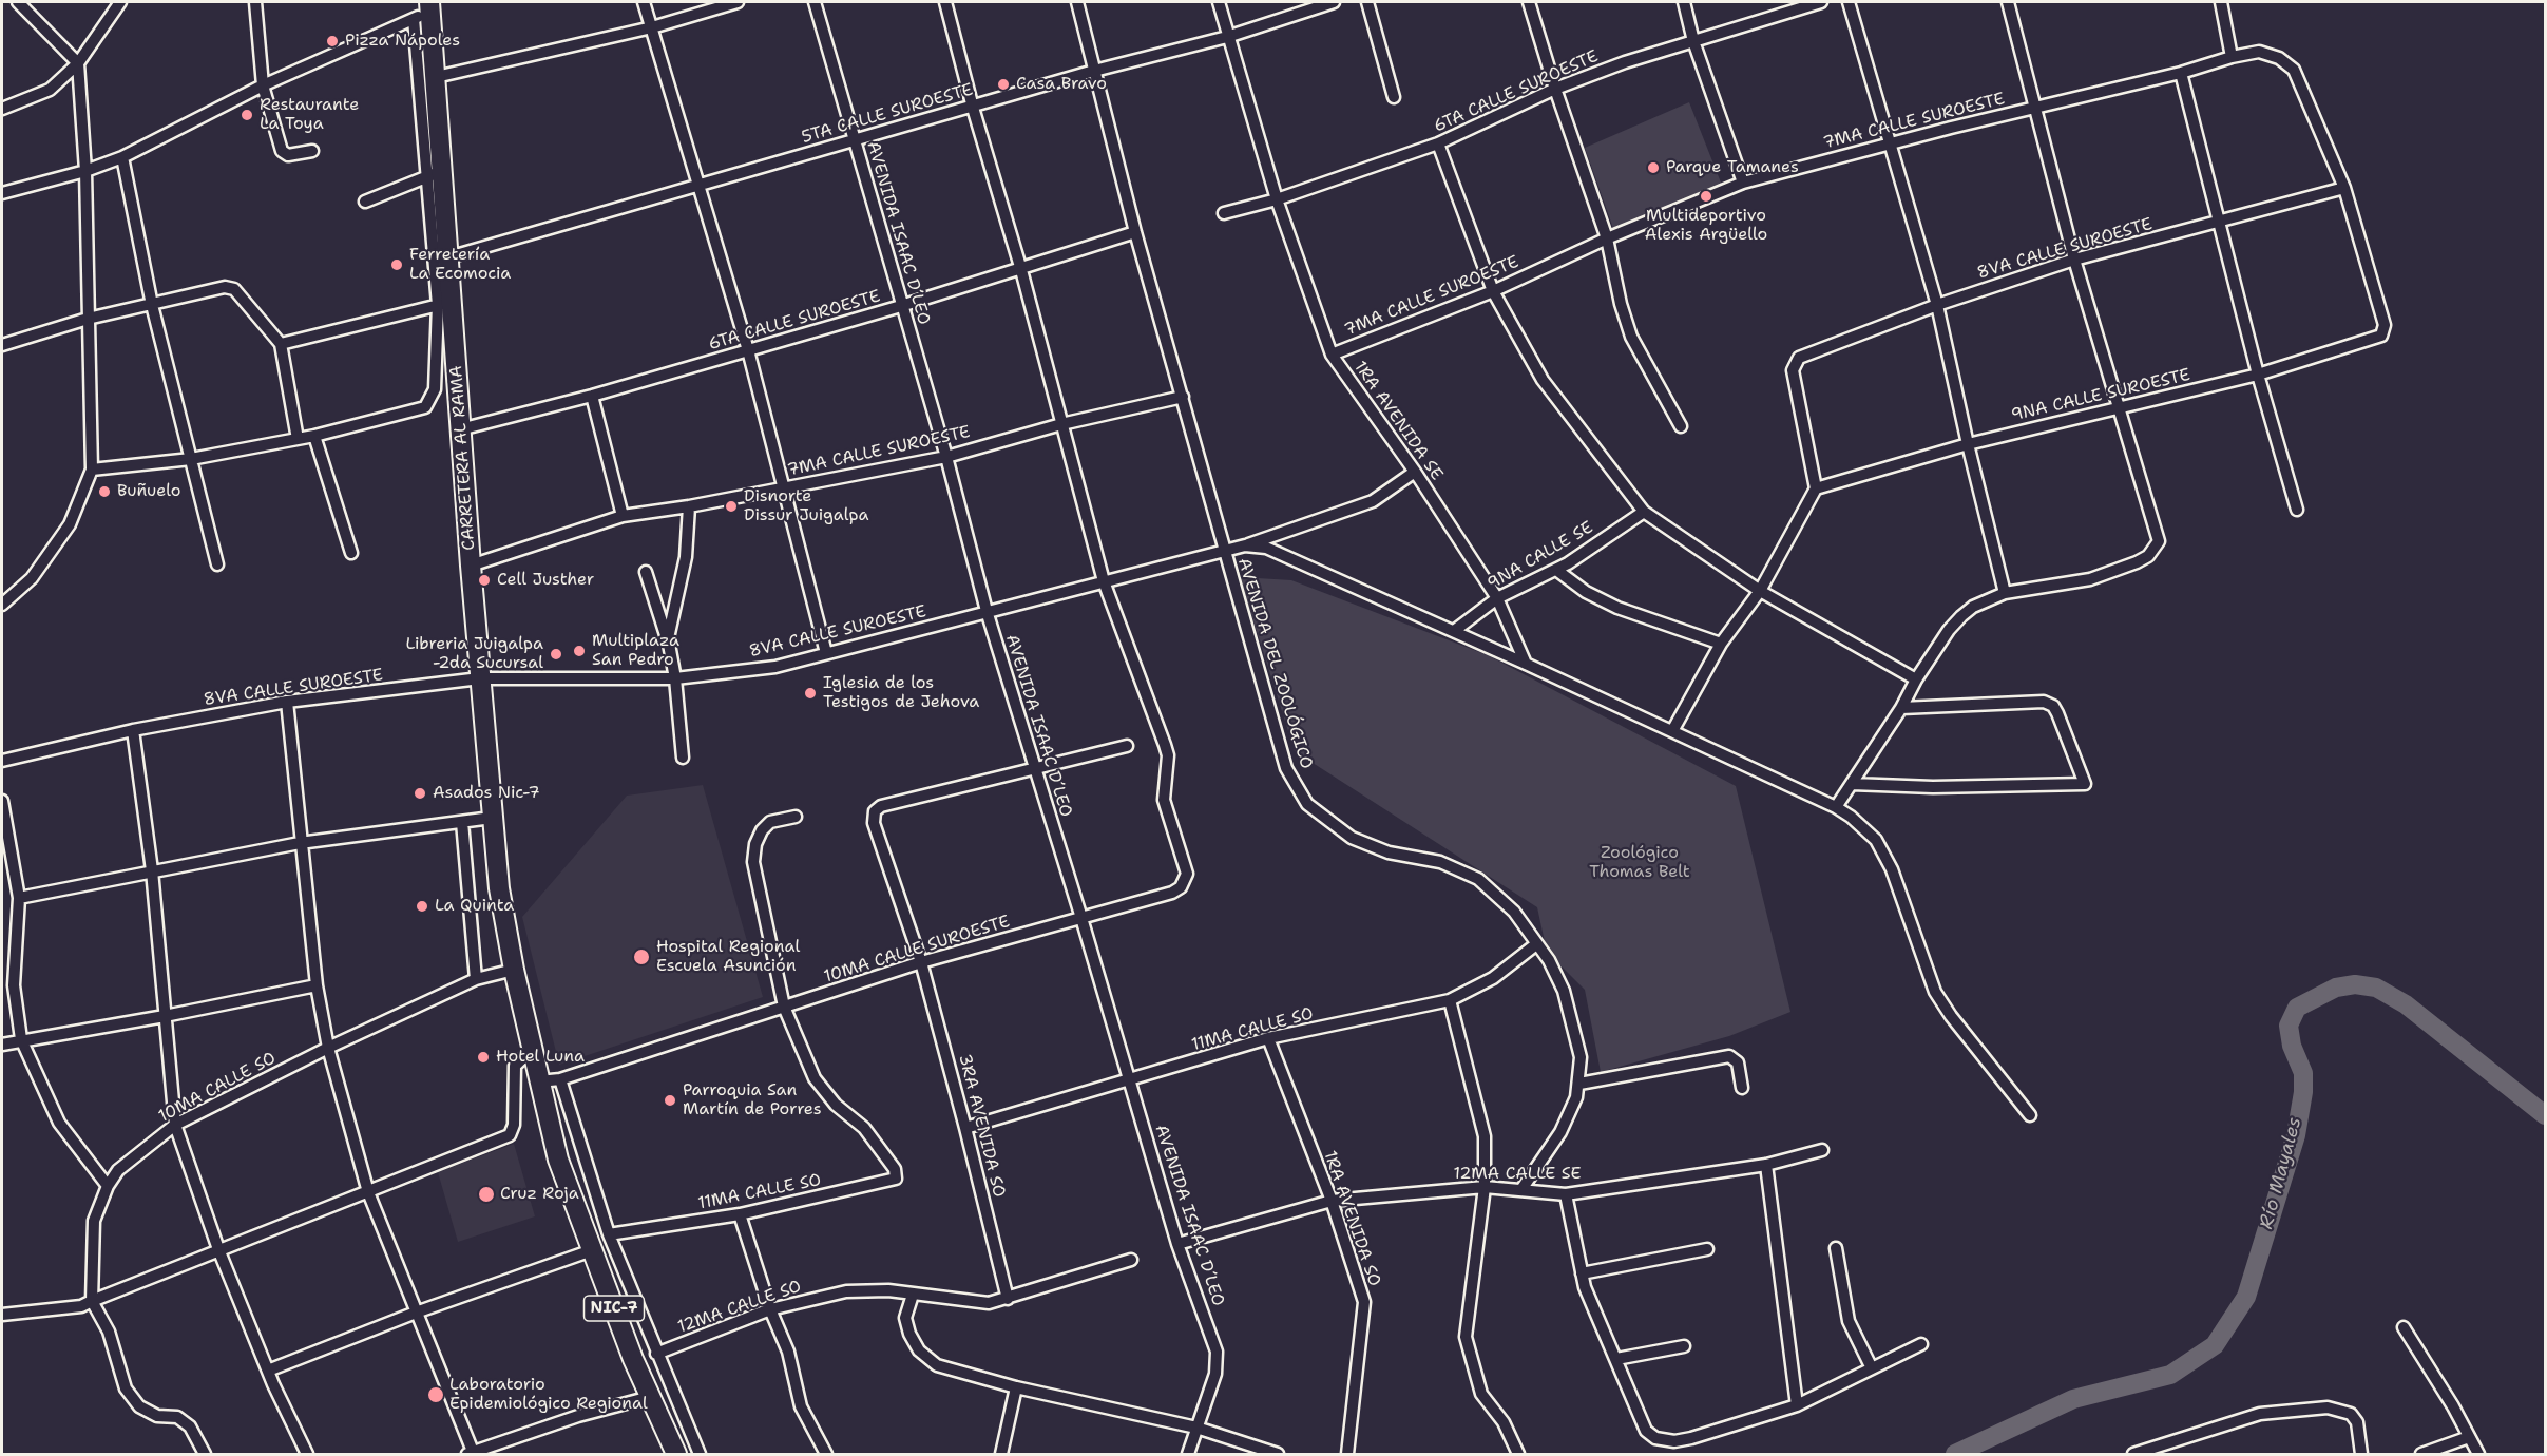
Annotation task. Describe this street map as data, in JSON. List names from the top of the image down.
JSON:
{
  "streets": {
    "highway": ["CARRETERA AL RAMA", "NIC-7"],
    "street": [
      "6TA CALLE SUROESTE",
      "5TA CALLE SUROESTE",
      "7MA CALLE SUROESTE",
      "AVENIDA ISAAC D´LEO",
      "8VA CALLE SUROESTE",
      "9NA CALLE SUROESTE",
      "1RA AVENIDA SE",
      "9NA CALLE SE",
      "AVENIDA DEL ZOOLÓGICO",
      "10MA CALLE SUROESTE",
      "11MA CALLE SO",
      "10MA CALLE SO",
      "3RA AVENIDA SO",
      "12MA CALLE SE",
      "1RA AVENIDA SO",
      "12MA CALLE SO"
    ]
  },
  "crossings": [
    ["6TA CALLE SUROESTE", "AVENIDA ISAAC D´LEO"],
    ["6TA CALLE SUROESTE", "1RA AVENIDA SE"],
    ["6TA CALLE SUROESTE", "CARRETERA AL RAMA"],
    ["6TA CALLE SUROESTE", "AVENIDA DEL ZOOLÓGICO"],
    ["5TA CALLE SUROESTE", "AVENIDA ISAAC D´LEO"],
    ["5TA CALLE SUROESTE", "1RA AVENIDA SE"],
    ["5TA CALLE SUROESTE", "CARRETERA AL RAMA"],
    ["5TA CALLE SUROESTE", "AVENIDA DEL ZOOLÓGICO"],
    ["7MA CALLE SUROESTE", "AVENIDA ISAAC D´LEO"],
    ["7MA CALLE SUROESTE", "8VA CALLE SUROESTE"],
    ["7MA CALLE SUROESTE", "9NA CALLE SUROESTE"],
    ["7MA CALLE SUROESTE", "1RA AVENIDA SE"],
    ["7MA CALLE SUROESTE", "CARRETERA AL RAMA"],
    ["7MA CALLE SUROESTE", "AVENIDA DEL ZOOLÓGICO"],
    ["AVENIDA ISAAC D´LEO", "8VA CALLE SUROESTE"],
    ["AVENIDA ISAAC D´LEO", "10MA CALLE SUROESTE"],
    ["AVENIDA ISAAC D´LEO", "11MA CALLE SO"],
    ["AVENIDA ISAAC D´LEO", "3RA AVENIDA SO"],
    ["AVENIDA ISAAC D´LEO", "12MA CALLE SE"],
    ["8VA CALLE SUROESTE", "9NA CALLE SUROESTE"],
    ["8VA CALLE SUROESTE", "1RA AVENIDA SE"],
    ["8VA CALLE SUROESTE", "CARRETERA AL RAMA"],
    ["8VA CALLE SUROESTE", "AVENIDA DEL ZOOLÓGICO"],
    ["8VA CALLE SUROESTE", "10MA CALLE SUROESTE"],
    ["1RA AVENIDA SE", "9NA CALLE SE"],
    ["CARRETERA AL RAMA", "10MA CALLE SUROESTE"],
    ["CARRETERA AL RAMA", "10MA CALLE SO"],
    ["AVENIDA DEL ZOOLÓGICO", "11MA CALLE SO"],
    ["AVENIDA DEL ZOOLÓGICO", "12MA CALLE SE"],
    ["10MA CALLE SUROESTE", "11MA CALLE SO"],
    ["10MA CALLE SUROESTE", "3RA AVENIDA SO"],
    ["11MA CALLE SO", "3RA AVENIDA SO"],
    ["11MA CALLE SO", "1RA AVENIDA SO"],
    ["3RA AVENIDA SO", "12MA CALLE SO"],
    ["12MA CALLE SE", "1RA AVENIDA SO"]
  ],
  "water": ["Río Mayales"],
  "parks": ["Zoológico Thomas Belt"],
  "places": [
    "Pizza Nápoles",
    "Casa Bravo",
    "Restaurante La Toya",
    "Parque Tamanes",
    "Multideportivo Alexis Argüello",
    "Ferretería La Ecomocia",
    "Buñuelo",
    "Disnorte Dissur Juigalpa",
    "Cell Justher",
    "Multiplaza San Pedro",
    "Libreria Juigalpa -2da Sucursal",
    "Iglesia de los Testigos de Jehova",
    "Asados Nic-7",
    "La Quinta",
    "Hospital Regional Escuela Asunción",
    "Hotel Luna",
    "Parroquia San Martín de Porres",
    "Cruz Roja",
    "Laboratorio Epidemiológico Regional"
  ]
}
